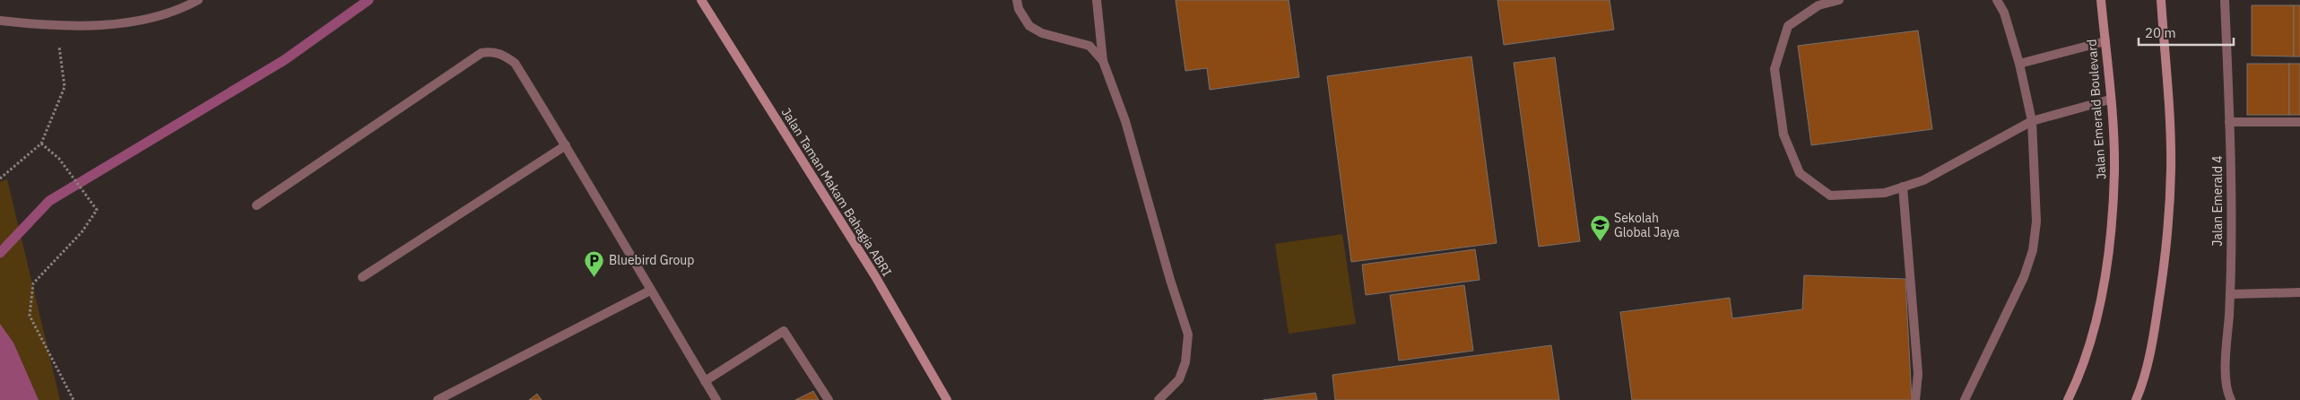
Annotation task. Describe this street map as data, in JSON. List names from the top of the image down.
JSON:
{
  "streets": {
    "main road": ["Jalan Emerald Boulevard", "Jalan Taman Makam Bahagia ABRI"],
    "street": ["Jalan Emerald 4"]
  },
  "places": {
    "school or university": ["Sekolah Global Jaya"],
    "parking": ["Bluebird Group"]
  },
  "scale_bar": "20 m"
}
